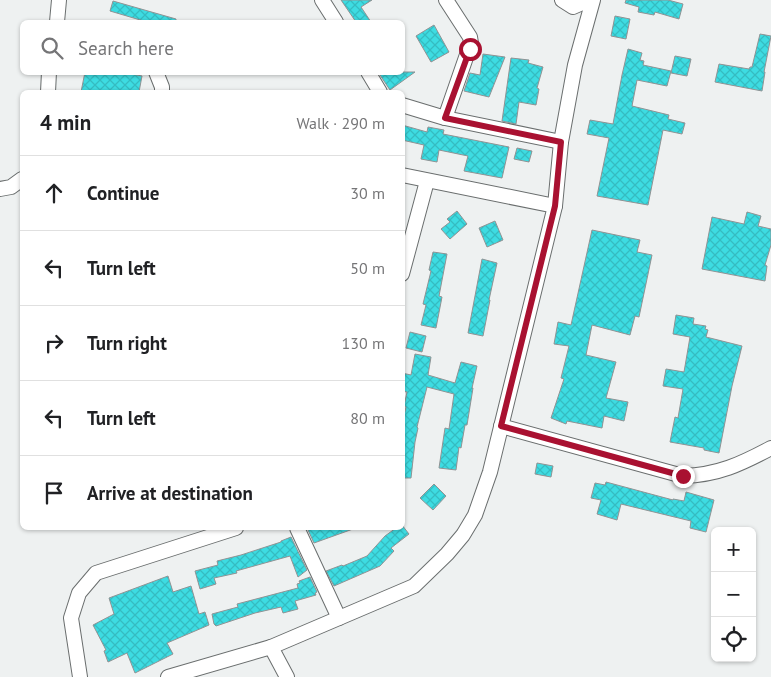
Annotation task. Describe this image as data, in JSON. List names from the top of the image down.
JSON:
{
  "page": {
    "search": "Search here",
    "heading": ["4 min", "Walk · 290 m"],
    "list": [
      ["Continue", "30 m"],
      ["Turn left", "50 m"],
      ["Turn right", "130 m"],
      ["Turn left", "80 m"],
      "Arrive at destination"
    ],
    "map_buttons": ["+", "−"]
  }
}
